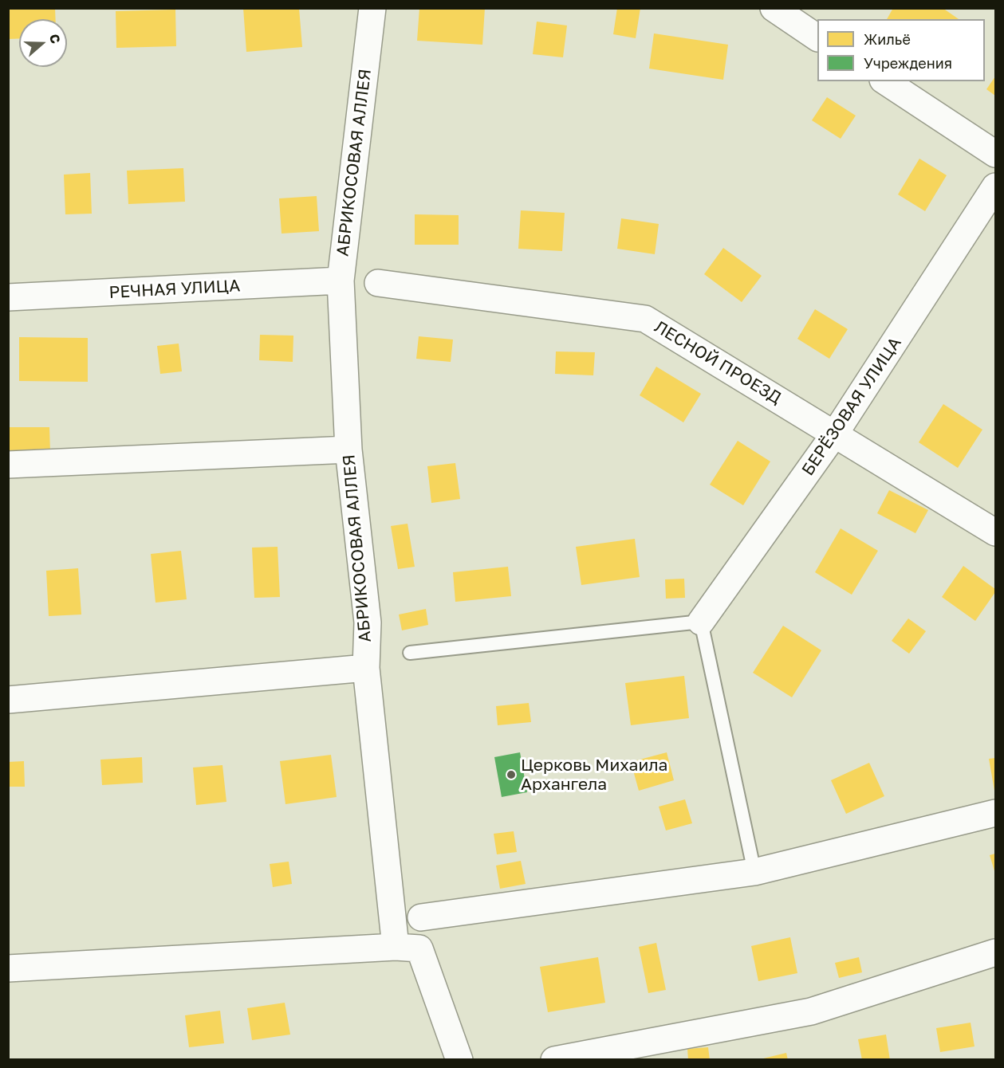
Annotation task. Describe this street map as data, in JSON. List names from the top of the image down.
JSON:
{
  "streets": {
    "street": [
      "АБРИКОСОВАЯ АЛЛЕЯ",
      "РЕЧНАЯ УЛИЦА",
      "ЛЕСНОЙ ПРОЕЗД",
      "БЕРЁЗОВАЯ УЛИЦА"
    ]
  },
  "crossings": [
    ["АБРИКОСОВАЯ АЛЛЕЯ", "РЕЧНАЯ УЛИЦА"],
    ["ЛЕСНОЙ ПРОЕЗД", "БЕРЁЗОВАЯ УЛИЦА"]
  ],
  "places": ["Церковь Михаила Архангела"],
  "legend": ["Жильё", "Учреждения"],
  "north": "right"
}
